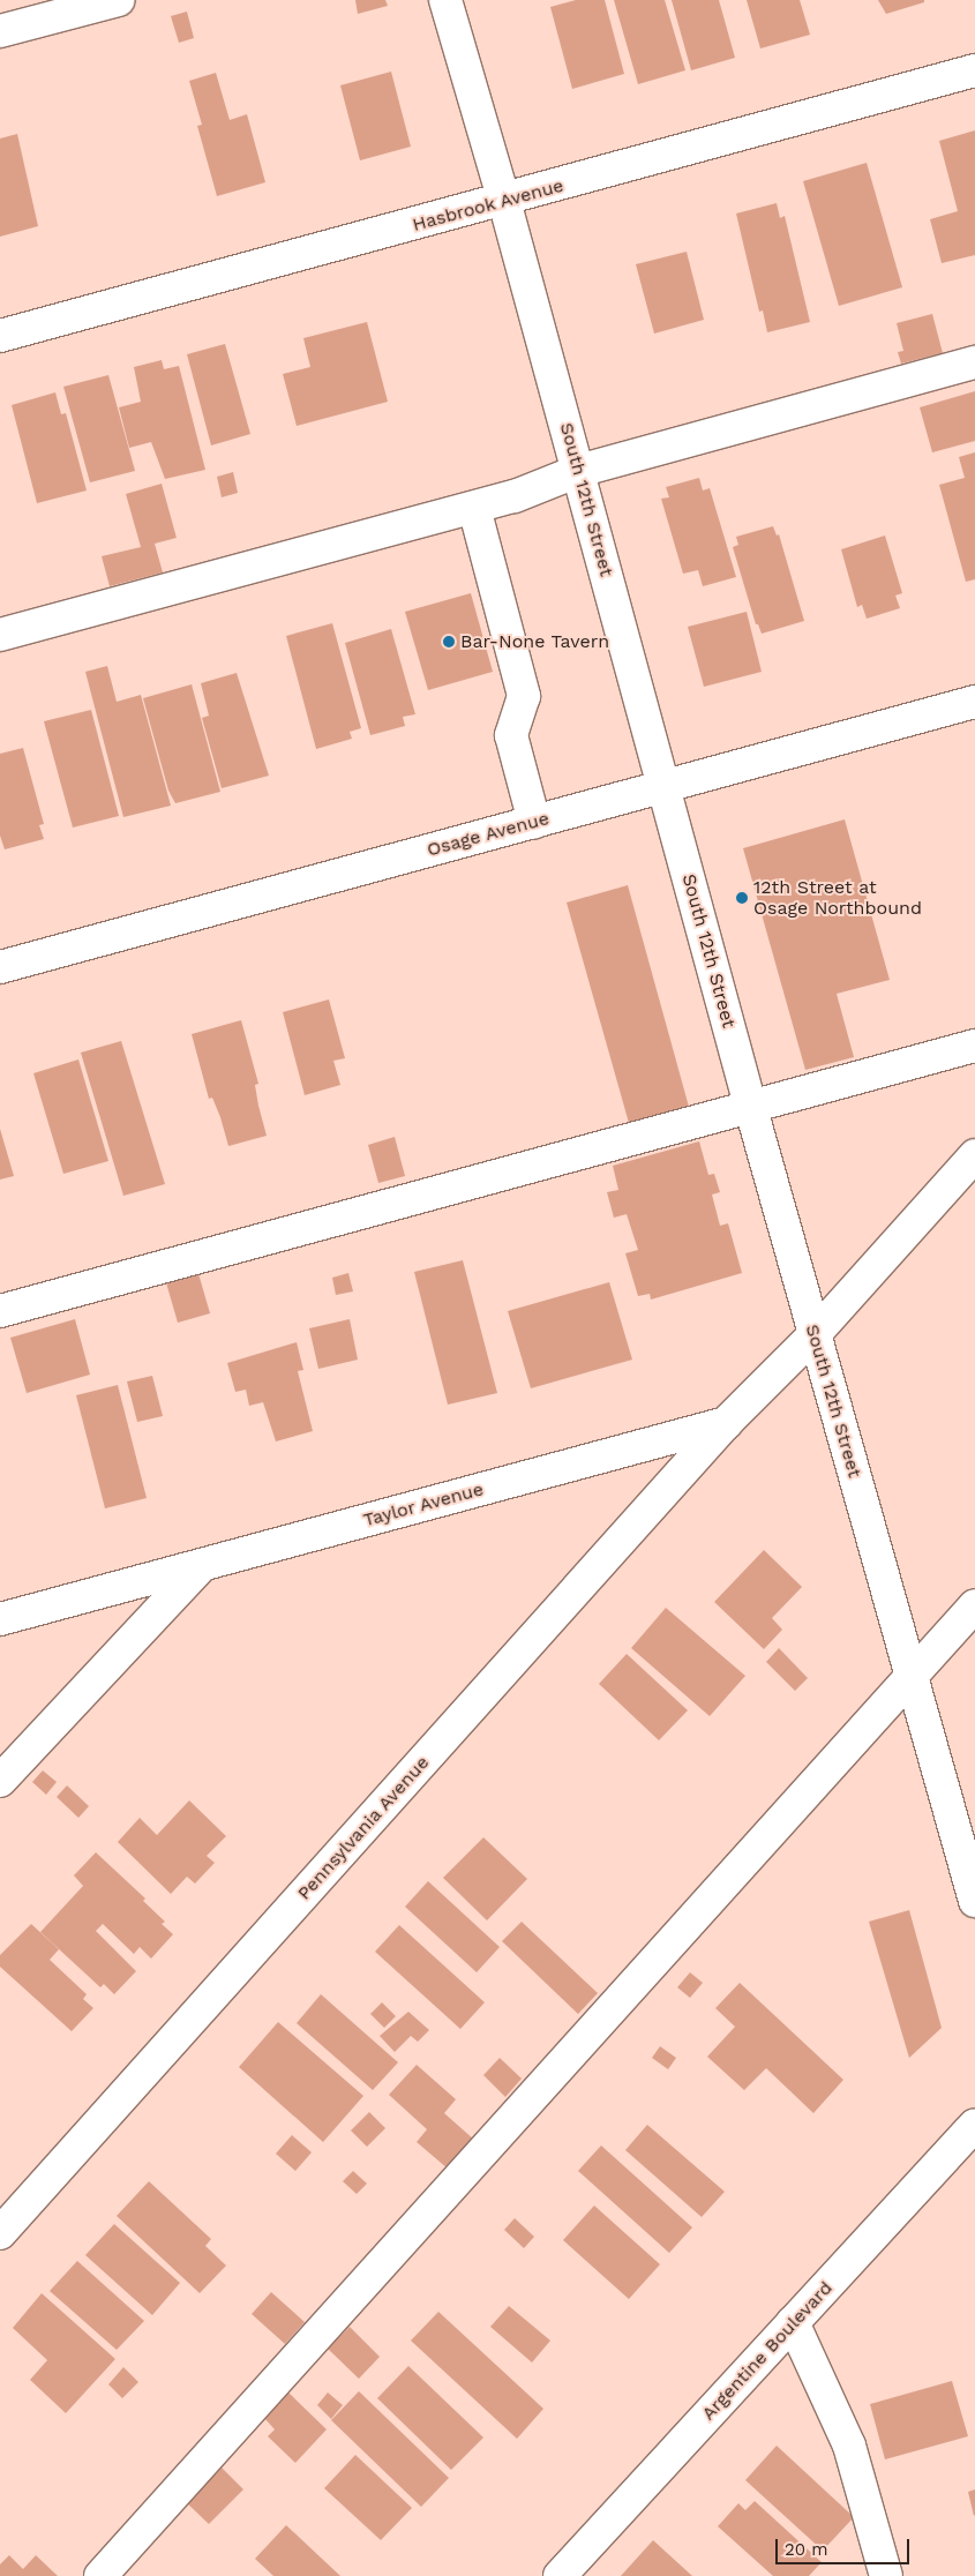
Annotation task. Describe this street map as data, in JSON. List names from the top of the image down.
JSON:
{
  "streets": {
    "street": [
      "Hasbrook Avenue",
      "South 12th Street",
      "Osage Avenue",
      "Taylor Avenue",
      "Pennsylvania Avenue",
      "Argentine Boulevard"
    ]
  },
  "crossings": [
    ["Hasbrook Avenue", "South 12th Street"],
    ["South 12th Street", "Osage Avenue"],
    ["South 12th Street", "Taylor Avenue"],
    ["Taylor Avenue", "Pennsylvania Avenue"]
  ],
  "places": ["Bar-None Tavern", "12th Street at Osage Northbound"],
  "scale_bar": "20 m"
}
